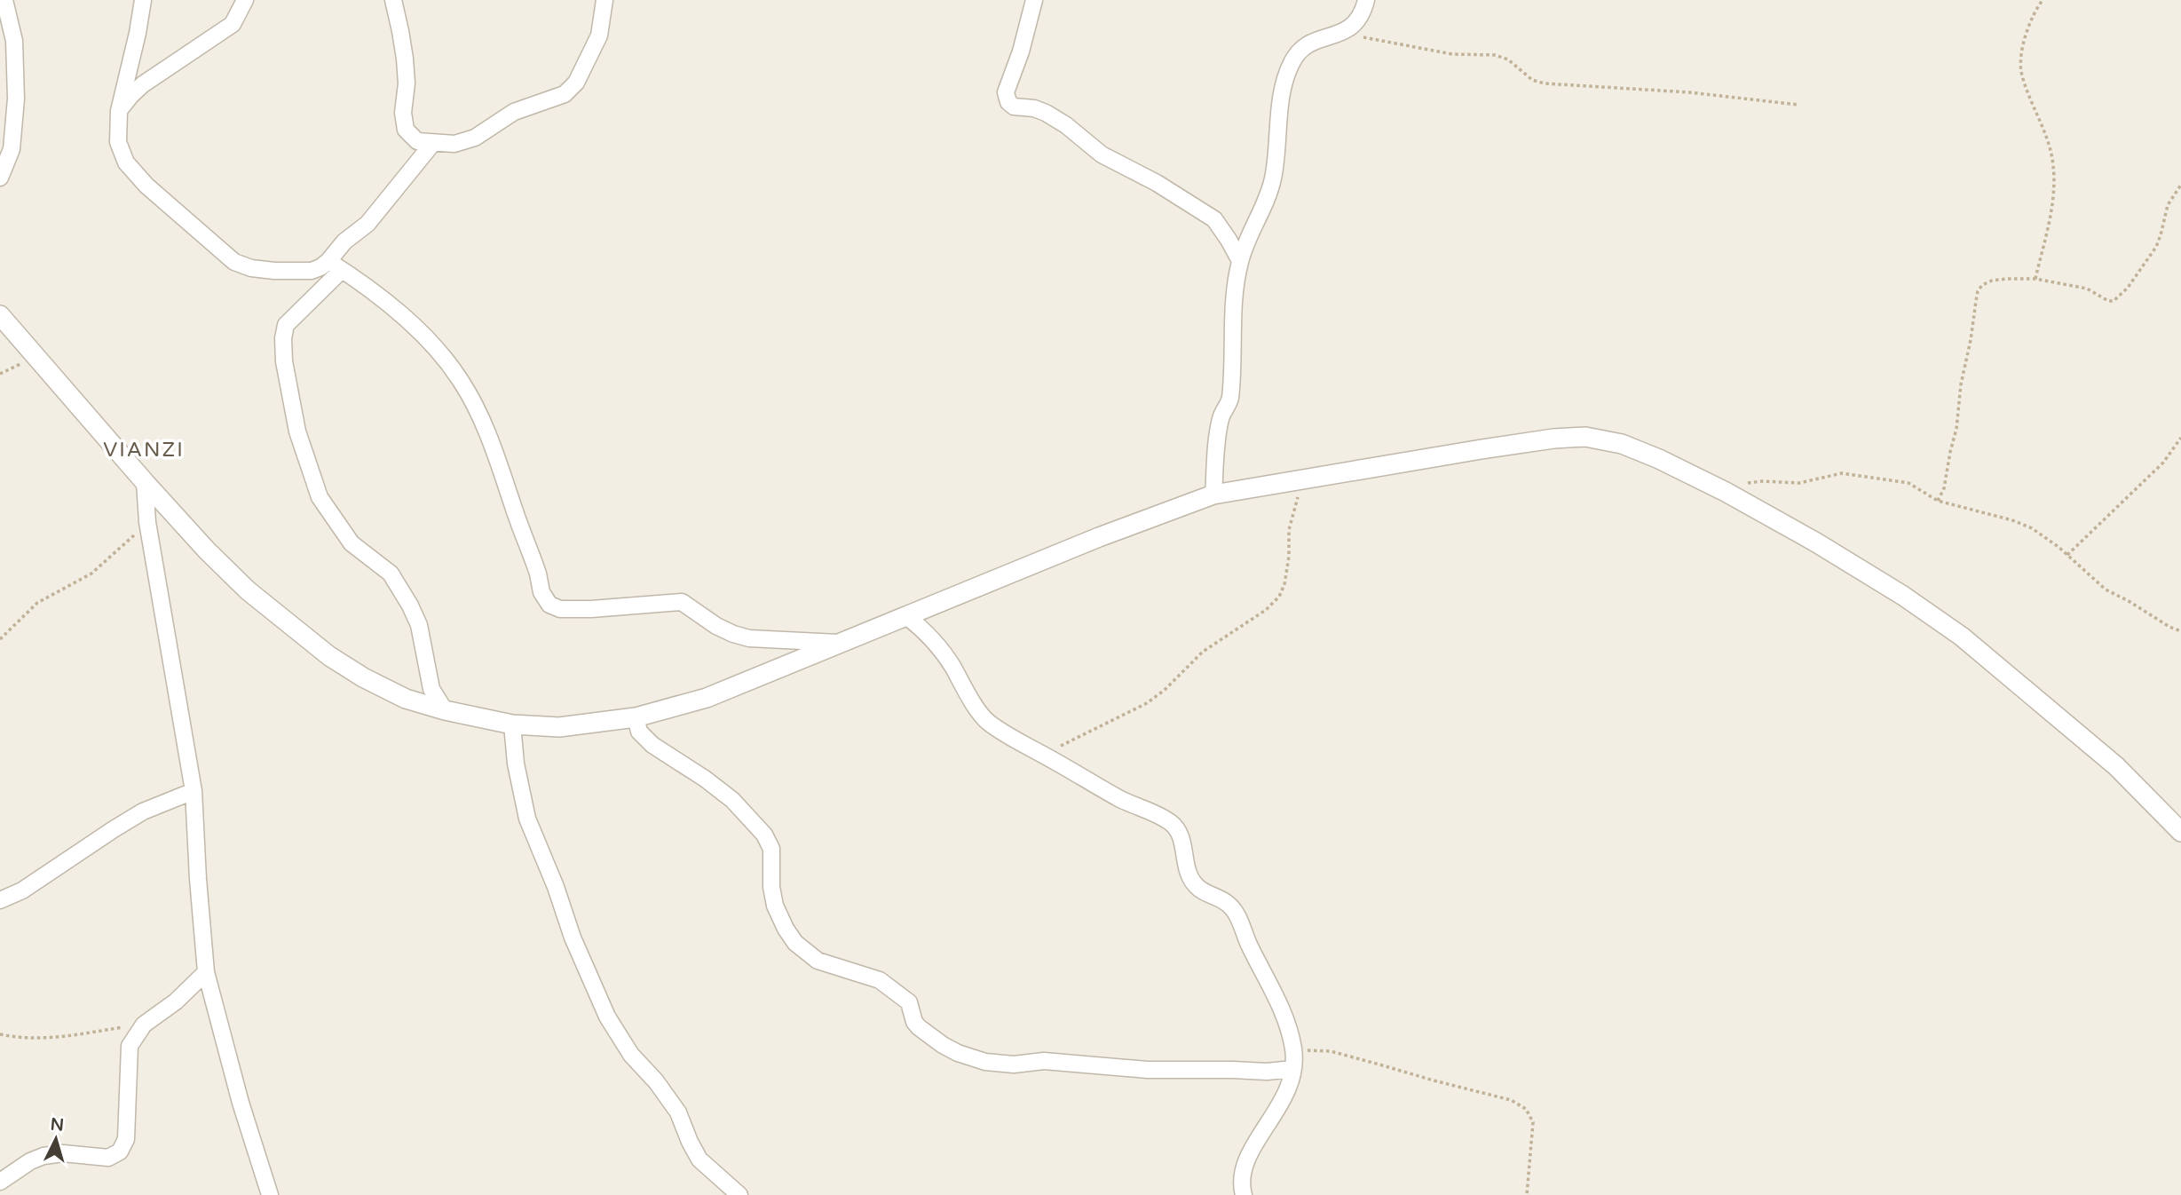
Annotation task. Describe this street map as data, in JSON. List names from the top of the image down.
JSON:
{
  "districts": ["VIANZI"],
  "north": "top"
}
